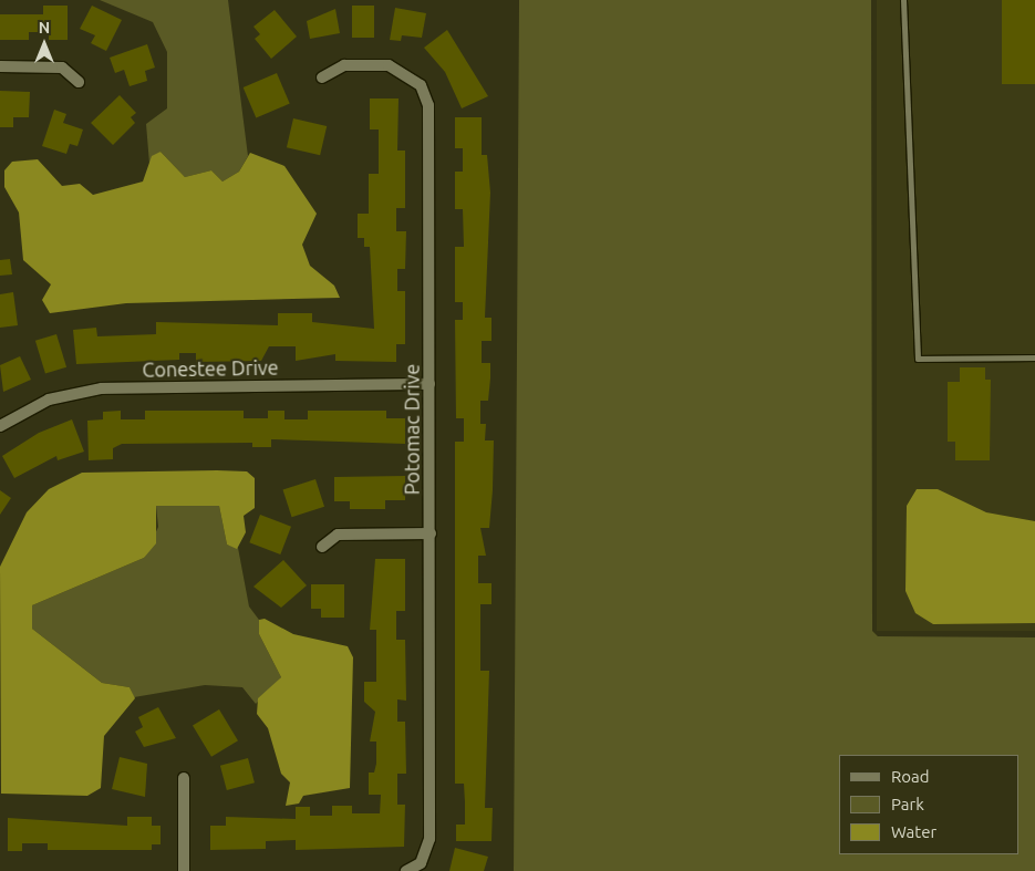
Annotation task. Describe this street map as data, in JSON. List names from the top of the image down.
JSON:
{
  "streets": {
    "street": ["Conestee Drive", "Potomac Drive"]
  },
  "crossings": [
    ["Conestee Drive", "Potomac Drive"]
  ],
  "legend": ["Road", "Park", "Water"],
  "north": "top"
}
